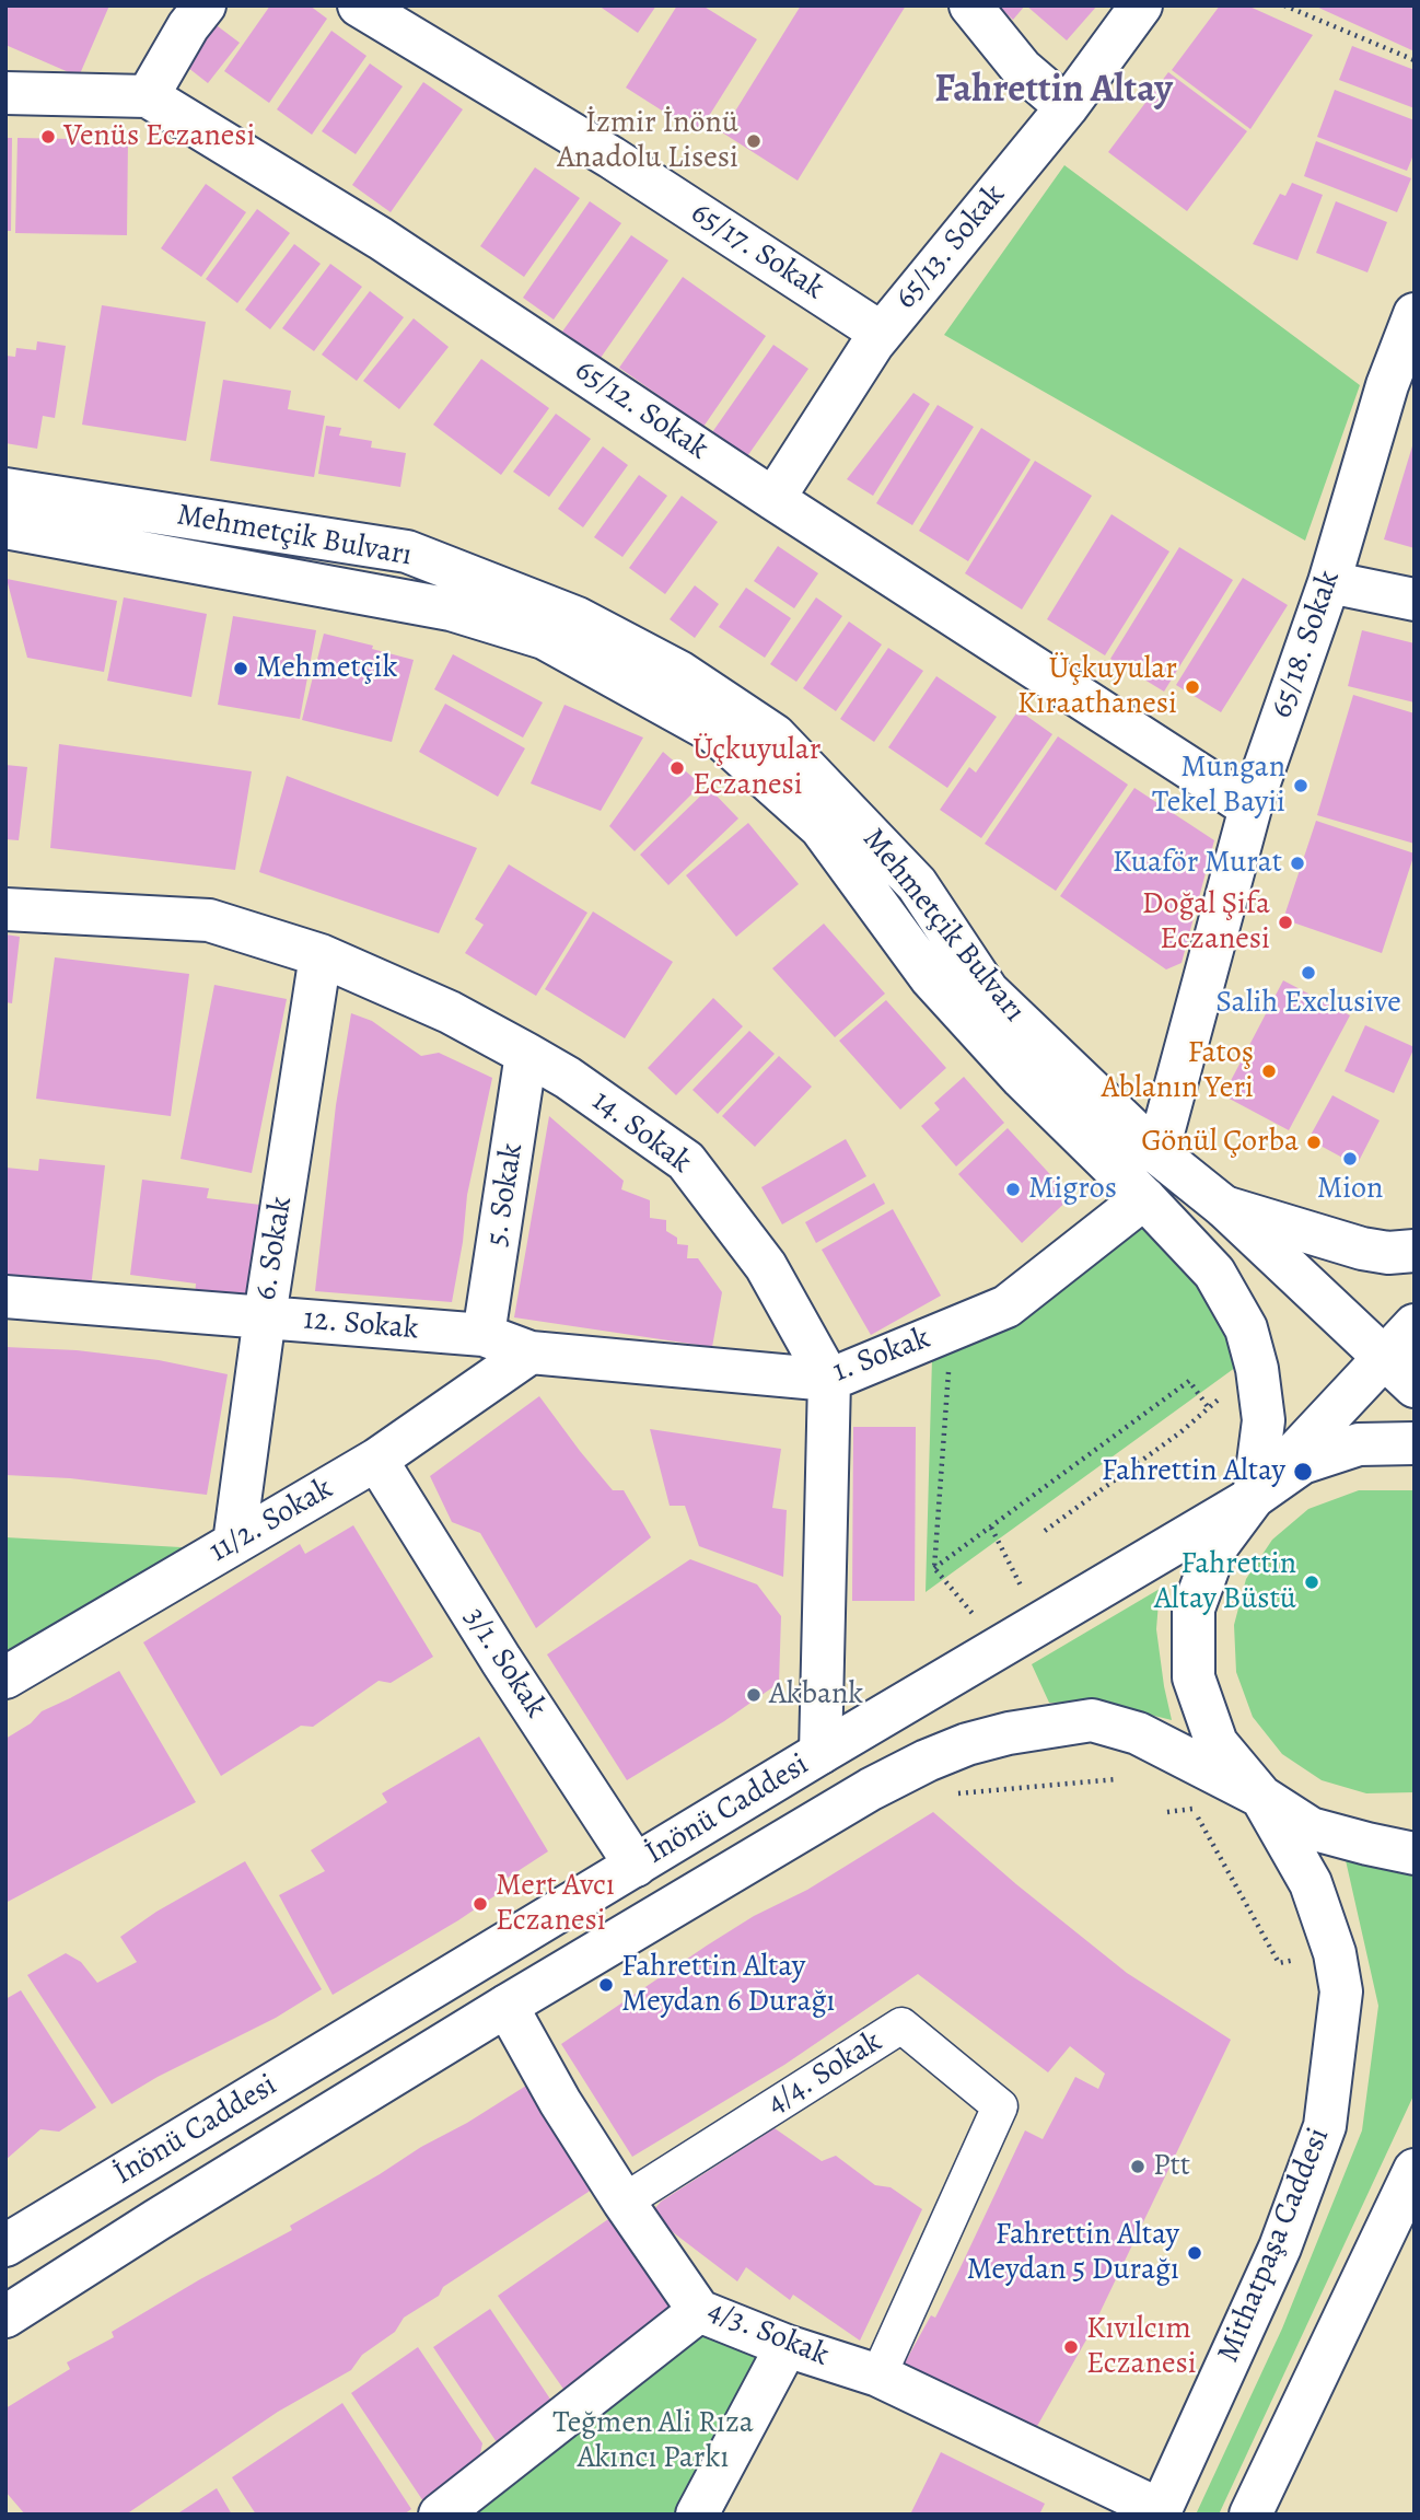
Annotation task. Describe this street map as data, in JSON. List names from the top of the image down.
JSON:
{
  "streets": {
    "street": [
      "65/13. Sokak",
      "65/17. Sokak",
      "65/12. Sokak",
      "Mehmetçik Bulvarı",
      "65/18. Sokak",
      "14. Sokak",
      "5. Sokak",
      "6. Sokak",
      "12. Sokak",
      "1. Sokak",
      "11/2. Sokak",
      "3/1. Sokak",
      "İnönü Caddesi",
      "4/4. Sokak",
      "Mithatpaşa Caddesi",
      "4/3. Sokak"
    ]
  },
  "crossings": [
    ["65/13. Sokak", "65/17. Sokak"],
    ["65/13. Sokak", "65/12. Sokak"],
    ["65/12. Sokak", "65/18. Sokak"],
    ["Mehmetçik Bulvarı", "65/18. Sokak"],
    ["Mehmetçik Bulvarı", "1. Sokak"],
    ["Mehmetçik Bulvarı", "İnönü Caddesi"],
    ["14. Sokak", "5. Sokak"],
    ["14. Sokak", "6. Sokak"],
    ["14. Sokak", "1. Sokak"],
    ["5. Sokak", "12. Sokak"],
    ["6. Sokak", "12. Sokak"],
    ["6. Sokak", "11/2. Sokak"],
    ["12. Sokak", "1. Sokak"],
    ["12. Sokak", "11/2. Sokak"],
    ["1. Sokak", "11/2. Sokak"],
    ["11/2. Sokak", "3/1. Sokak"],
    ["3/1. Sokak", "İnönü Caddesi"],
    ["İnönü Caddesi", "Mithatpaşa Caddesi"],
    ["İnönü Caddesi", "4/3. Sokak"],
    ["4/4. Sokak", "4/3. Sokak"],
    ["Mithatpaşa Caddesi", "4/3. Sokak"]
  ],
  "districts": ["Fahrettin Altay"],
  "parks": ["Teğmen Ali Rıza Akıncı Parkı"],
  "places": [
    "Venüs Eczanesi",
    "İzmir İnönü Anadolu Lisesi",
    "Mehmetçik",
    "Üçkuyular Kıraathanesi",
    "Üçkuyular Eczanesi",
    "Mungan Tekel Bayii",
    "Kuaför Murat",
    "Doğal Şifa Eczanesi",
    "Salih Exclusive",
    "Fatoş Ablanın Yeri",
    "Gönül Çorba",
    "Mion",
    "Migros",
    "Fahrettin Altay",
    "Fahrettin Altay Büstü",
    "Akbank",
    "Mert Avcı Eczanesi",
    "Fahrettin Altay Meydan 6 Durağı",
    "Ptt",
    "Fahrettin Altay Meydan 5 Durağı",
    "Kıvılcım Eczanesi"
  ]
}
